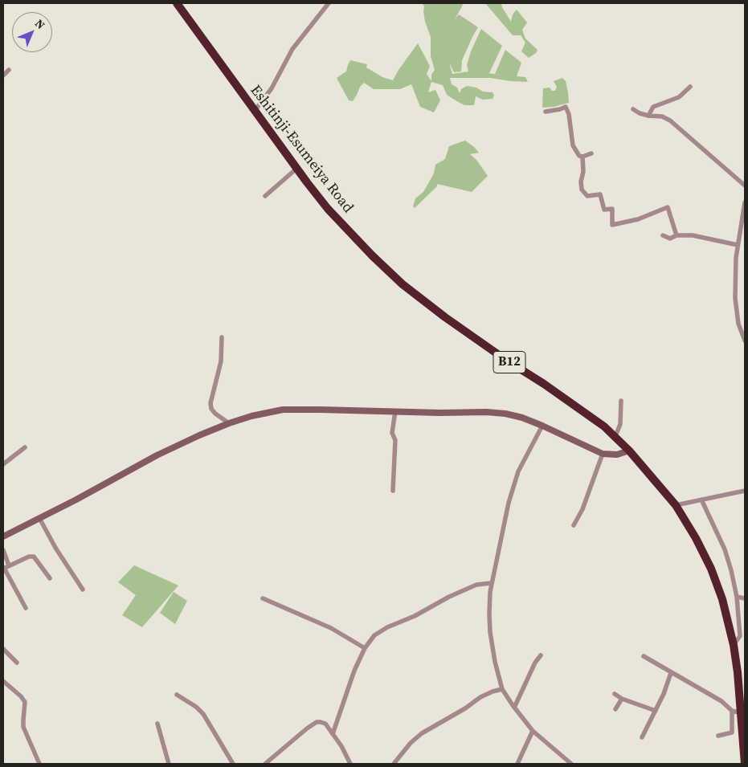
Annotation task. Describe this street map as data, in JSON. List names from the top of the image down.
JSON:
{
  "streets": {
    "highway": ["Eshitinji-Esumeiya Road", "B12"]
  },
  "north": "top right"
}
